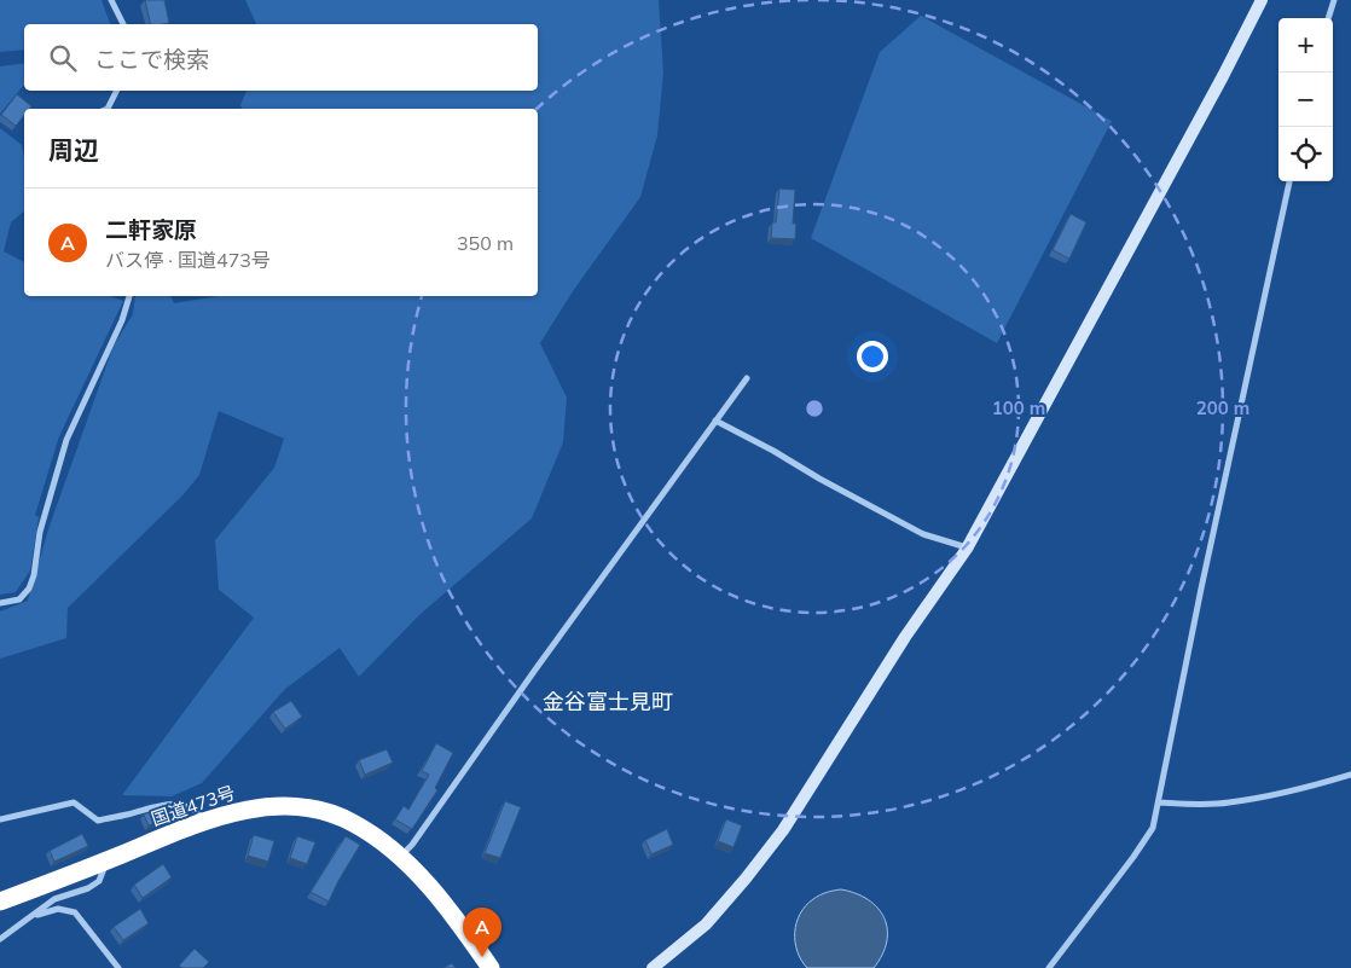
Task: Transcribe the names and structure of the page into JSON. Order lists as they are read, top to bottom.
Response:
{
  "streets": {
    "highway": ["国道473号"]
  },
  "districts": ["金谷富士見町"],
  "page": {
    "map_buttons": ["+", "−"],
    "search": "ここで検索",
    "heading": "周辺",
    "list": [
      {
        "mark": "A",
        "name": "二軒家原",
        "note": "バス停 · 国道473号",
        "value": "350 m"
      }
    ],
    "pins": "A"
  },
  "rings": ["100 m", "200 m"]
}
